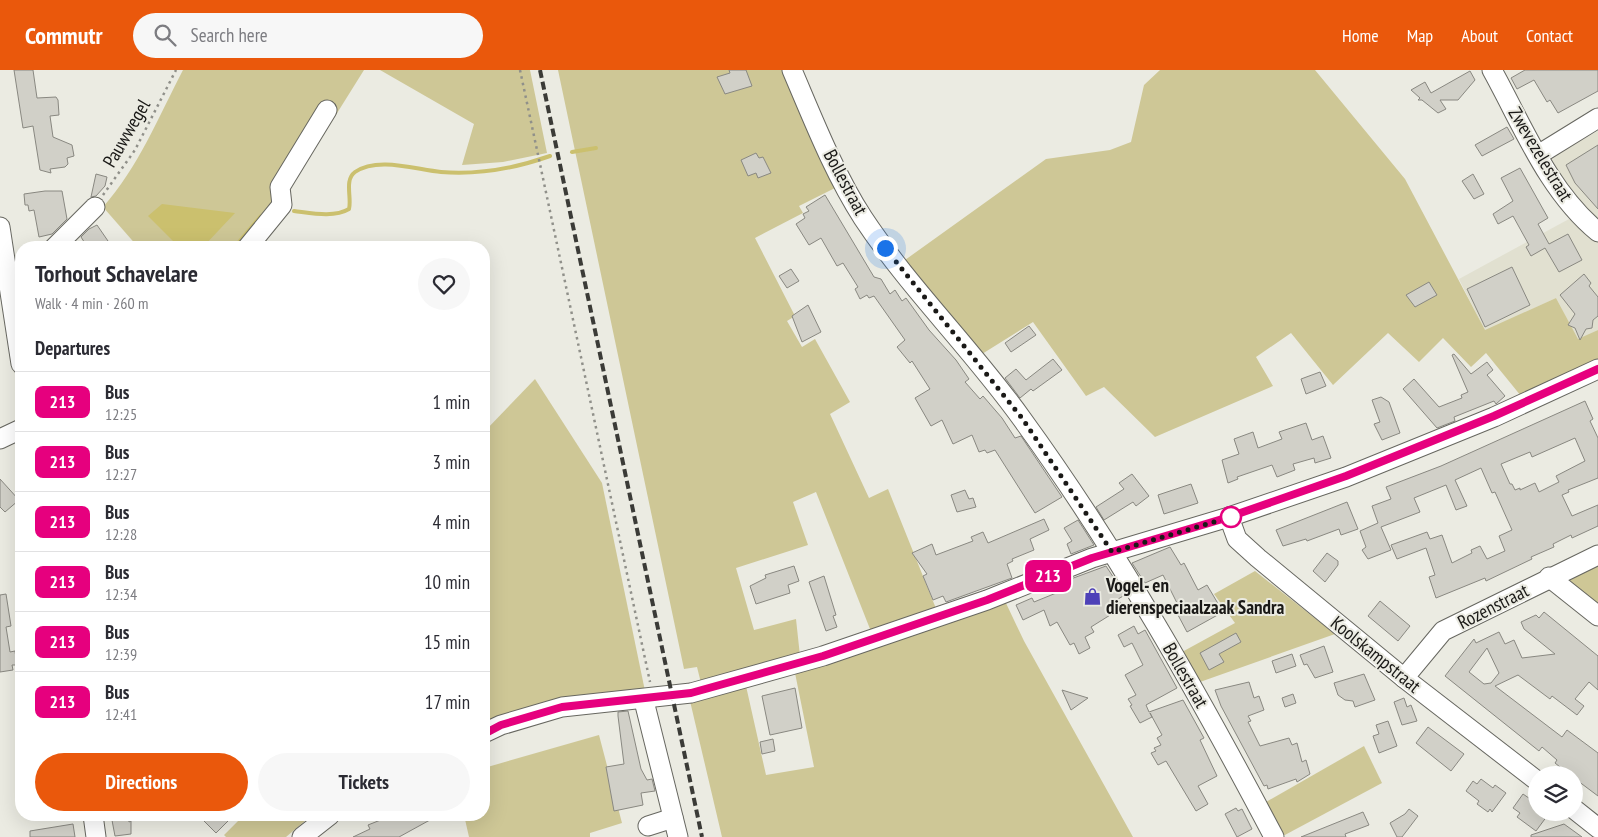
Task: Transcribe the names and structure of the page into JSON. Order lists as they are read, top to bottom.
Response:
{
  "streets": {
    "street": [
      "Zwevezelestraat",
      "Bollestraat",
      "Rozenstraat",
      "Koolskampstraat"
    ],
    "path": ["Pauwwegel"]
  },
  "crossings": [
    ["Rozenstraat", "Koolskampstraat"]
  ],
  "places": {
    "shop": ["Vogel- en dierenspeciaalzaak Sandra"]
  },
  "lines": ["bus line 213"],
  "page": {
    "header": "Commutr",
    "search": "Search here",
    "nav": [
      "Home",
      "Map",
      "About",
      "Contact"
    ],
    "on_map": "213",
    "heading": [
      ["Torhout Schavelare", "Walk · 4 min · 260 m"],
      "Departures"
    ],
    "list": [
      {
        "mark": "213",
        "name": "Bus",
        "note": "12:25",
        "value": "1 min"
      },
      {
        "mark": "213",
        "name": "Bus",
        "note": "12:27",
        "value": "3 min"
      },
      {
        "mark": "213",
        "name": "Bus",
        "note": "12:28",
        "value": "4 min"
      },
      {
        "mark": "213",
        "name": "Bus",
        "note": "12:34",
        "value": "10 min"
      },
      {
        "mark": "213",
        "name": "Bus",
        "note": "12:39",
        "value": "15 min"
      },
      {
        "mark": "213",
        "name": "Bus",
        "note": "12:41",
        "value": "17 min"
      }
    ],
    "buttons": ["Directions", "Tickets"]
  }
}
